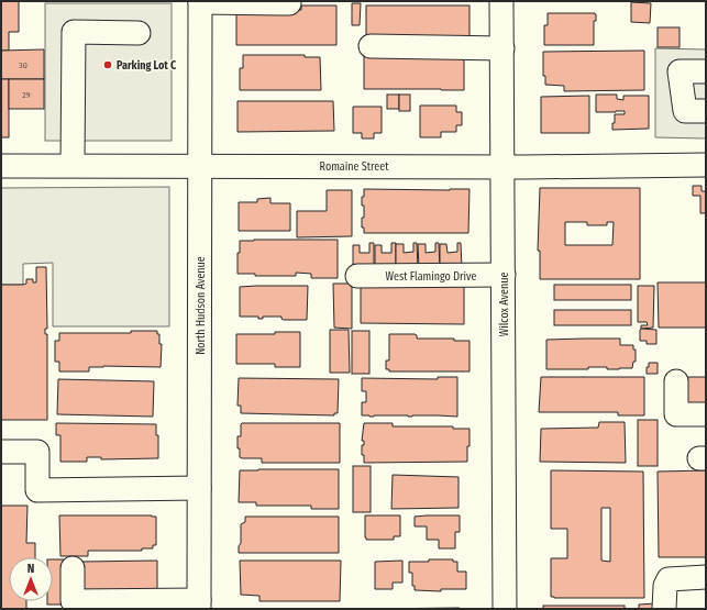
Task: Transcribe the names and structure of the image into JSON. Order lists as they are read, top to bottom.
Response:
{
  "streets": {
    "street": [
      "Romaine Street",
      "West Flamingo Drive",
      "Wilcox Avenue",
      "North Hudson Avenue"
    ]
  },
  "crossings": [
    ["Romaine Street", "Wilcox Avenue"],
    ["Romaine Street", "North Hudson Avenue"],
    ["West Flamingo Drive", "Wilcox Avenue"]
  ],
  "places": ["Parking Lot C"],
  "house_numbers": ["30", "29"],
  "north": "top"
}
